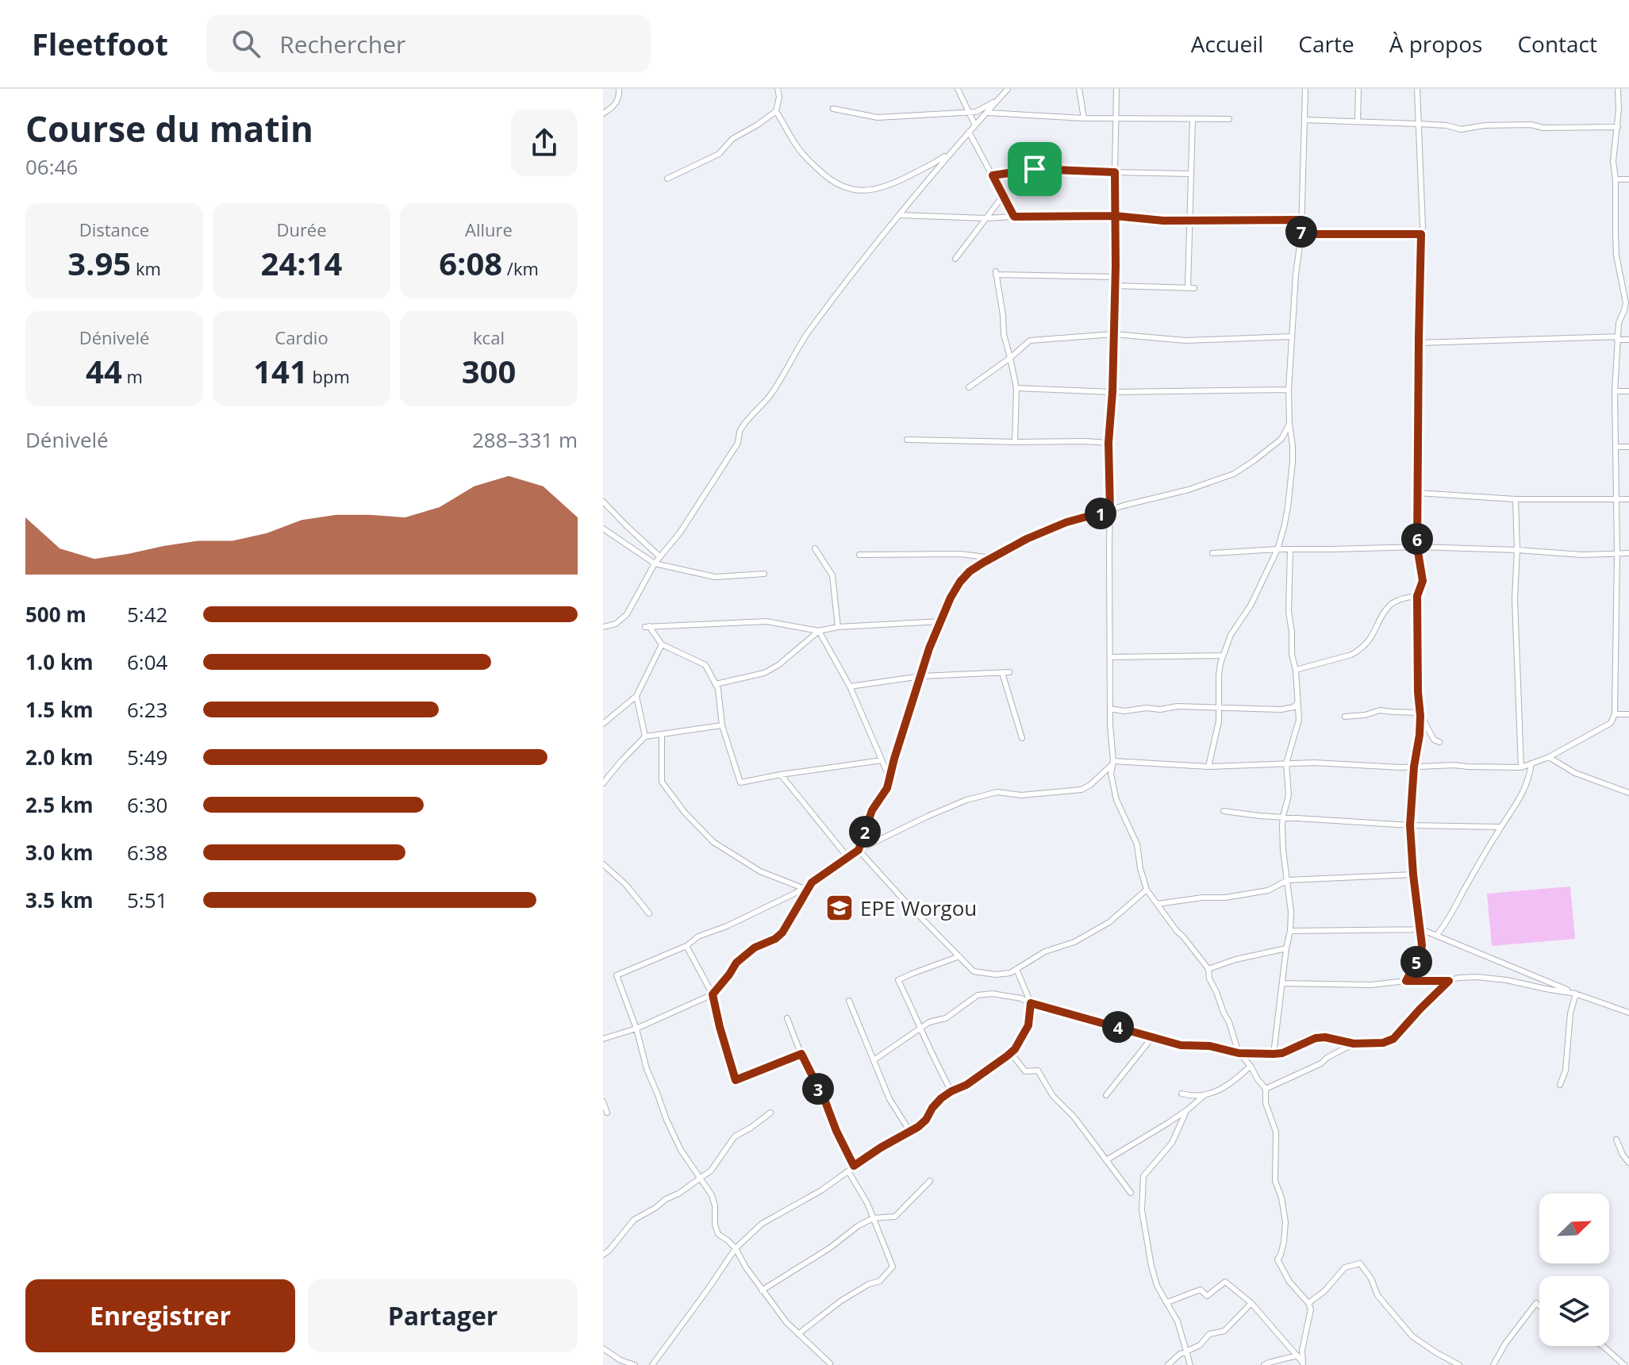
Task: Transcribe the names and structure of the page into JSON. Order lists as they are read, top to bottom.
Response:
{
  "places": {
    "school or university": ["EPE Worgou"]
  },
  "north": "top right",
  "page": {
    "header": "Fleetfoot",
    "search": "Rechercher",
    "nav": [
      "Accueil",
      "Carte",
      "À propos",
      "Contact"
    ],
    "heading": ["Course du matin", "06:46"],
    "stats": [
      ["Distance", "3.95 km"],
      ["Durée", "24:14"],
      ["Allure", "6:08 /km"],
      ["Dénivelé", "44 m"],
      ["Cardio", "141 bpm"],
      ["kcal", "300"]
    ],
    "pins": [
      "7",
      "1",
      "6",
      "2",
      "5",
      "4",
      "3"
    ],
    "chart": ["Dénivelé", "288–331 m"],
    "list": [
      {
        "name": "500 m",
        "note": "5:42"
      },
      {
        "name": "1.0 km",
        "note": "6:04"
      },
      {
        "name": "1.5 km",
        "note": "6:23"
      },
      {
        "name": "2.0 km",
        "note": "5:49"
      },
      {
        "name": "2.5 km",
        "note": "6:30"
      },
      {
        "name": "3.0 km",
        "note": "6:38"
      },
      {
        "name": "3.5 km",
        "note": "5:51"
      }
    ],
    "buttons": ["Enregistrer", "Partager"]
  }
}
